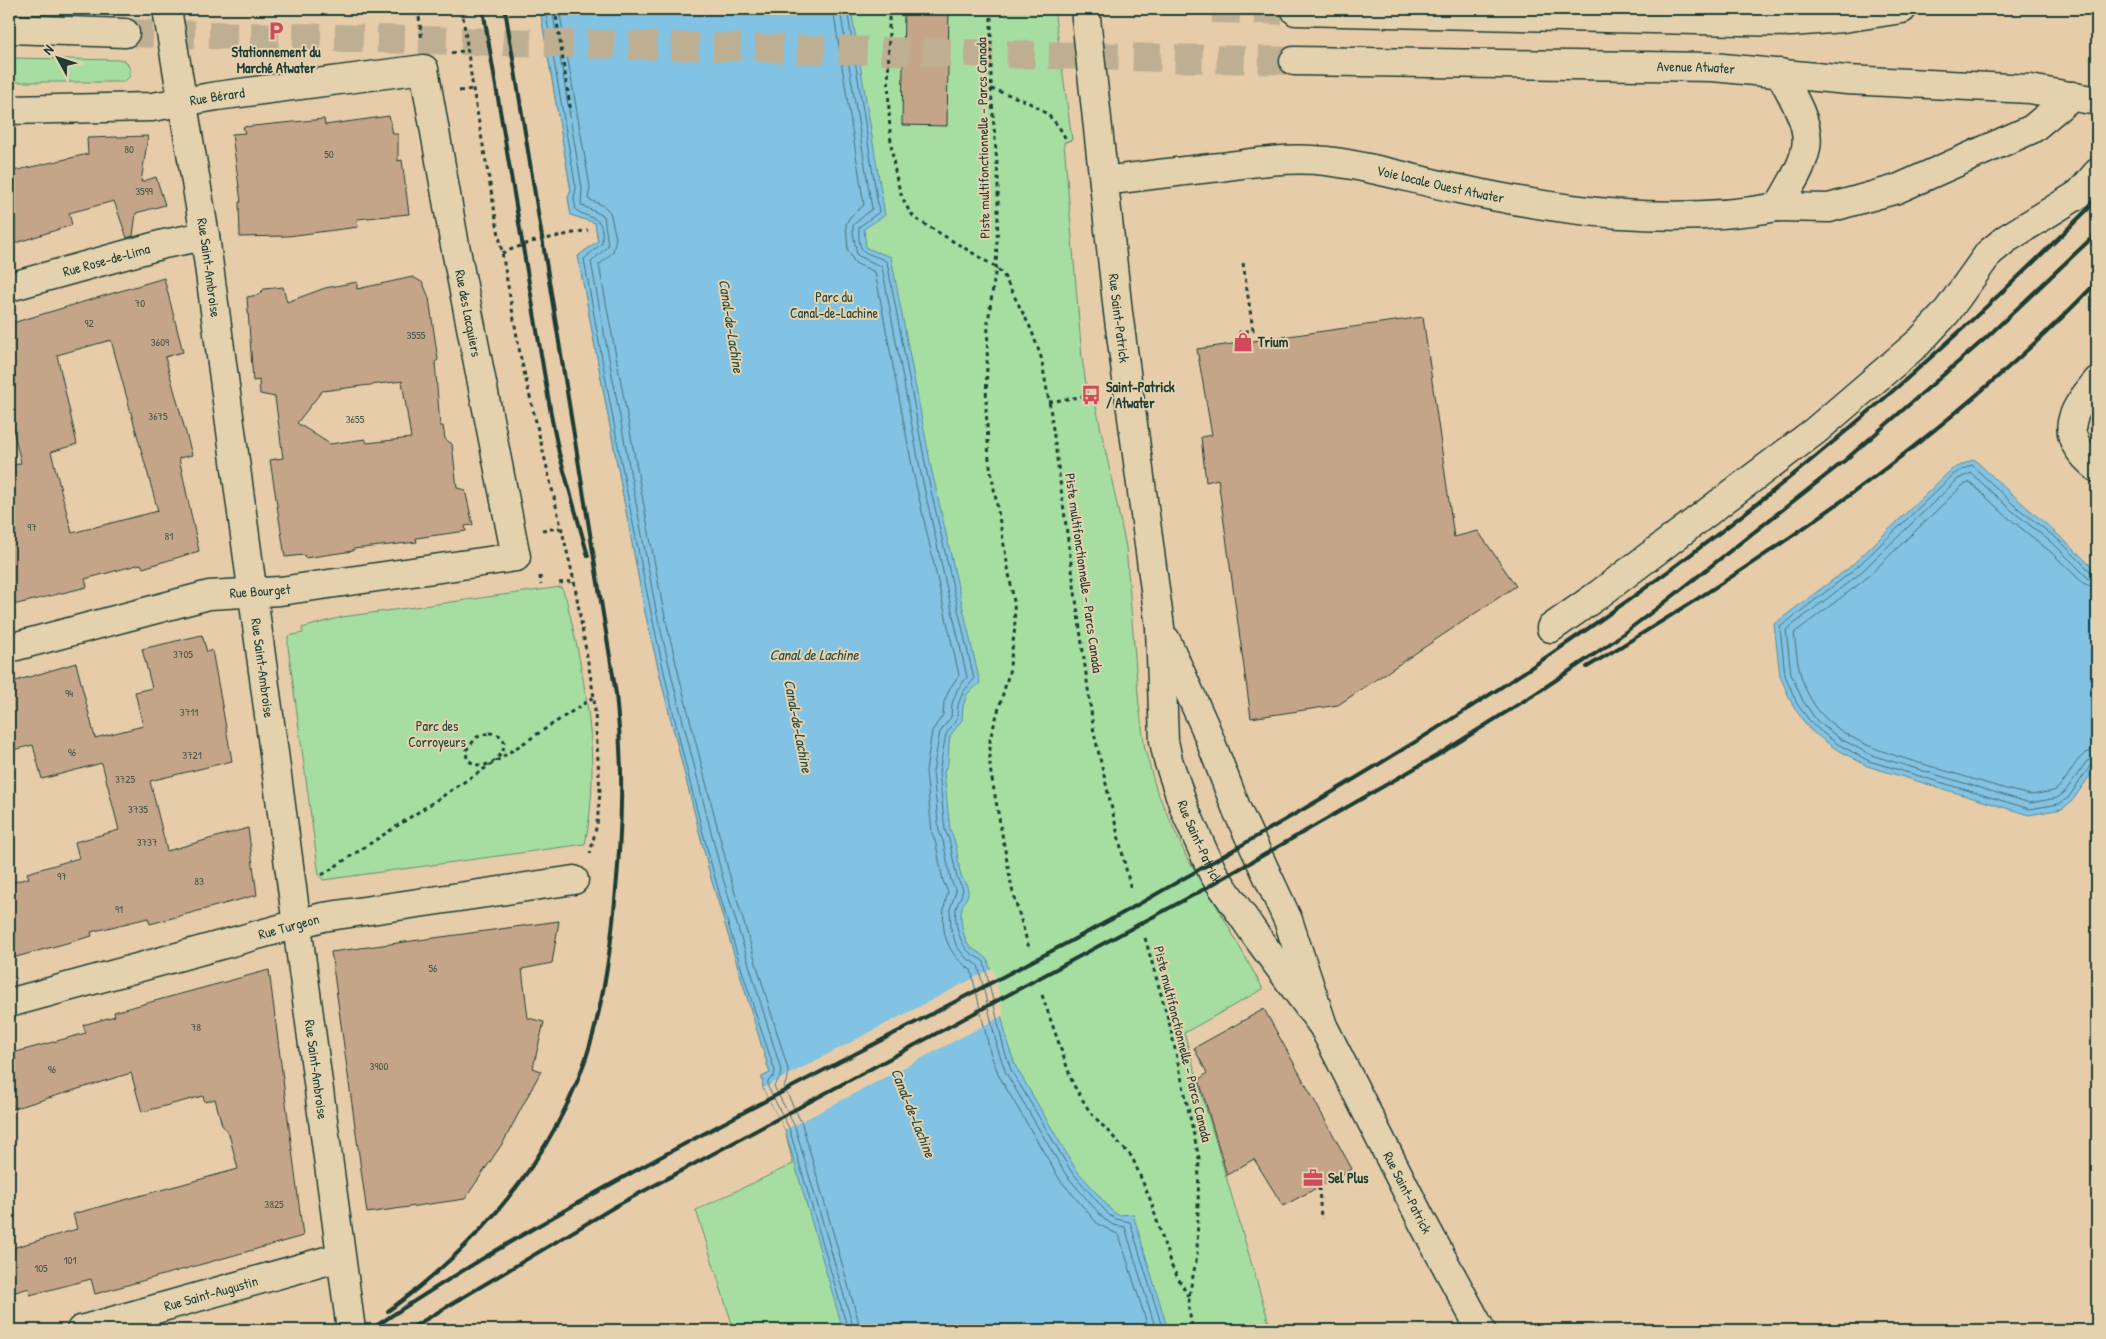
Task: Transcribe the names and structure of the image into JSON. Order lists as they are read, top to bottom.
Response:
{
  "streets": {
    "street": [
      "Avenue Atwater",
      "Rue Bérard",
      "Voie locale Ouest Atwater",
      "Rue Rose-de-Lima",
      "Rue Saint-Ambroise",
      "Rue des Lacquiers",
      "Rue Saint-Patrick",
      "Rue Bourget",
      "Rue Turgeon",
      "Rue Saint-Augustin"
    ],
    "path": ["Piste multifonctionnelle - Parcs Canada"]
  },
  "crossings": [
    ["Avenue Atwater", "Voie locale Ouest Atwater"],
    ["Rue Bérard", "Rue Saint-Ambroise"],
    ["Rue Bérard", "Rue des Lacquiers"],
    ["Voie locale Ouest Atwater", "Rue Saint-Patrick"],
    ["Rue Rose-de-Lima", "Rue Saint-Ambroise"],
    ["Rue Saint-Ambroise", "Rue Bourget"],
    ["Rue Saint-Ambroise", "Rue Turgeon"],
    ["Rue Saint-Ambroise", "Rue Saint-Augustin"],
    ["Rue des Lacquiers", "Rue Bourget"]
  ],
  "water": ["Canal-de-Lachine", "Canal de Lachine"],
  "parks": ["Parc du Canal-de-Lachine", "Parc des Corroyeurs"],
  "places": {
    "parking": ["Stationnement du Marché Atwater"],
    "shop": ["Trium"],
    "bus stop": ["Saint-Patrick / Atwater"],
    "office": ["Sel Plus"]
  },
  "house_numbers": [
    "80",
    "50",
    "3599",
    "70",
    "92",
    "3555",
    "3609",
    "3675",
    "3655",
    "97",
    "81",
    "3705",
    "94",
    "3711",
    "96",
    "3721",
    "3725",
    "3735",
    "3737",
    "97",
    "83",
    "91",
    "56",
    "78",
    "3900",
    "96",
    "3825",
    "101",
    "105"
  ],
  "north": "top left"
}
